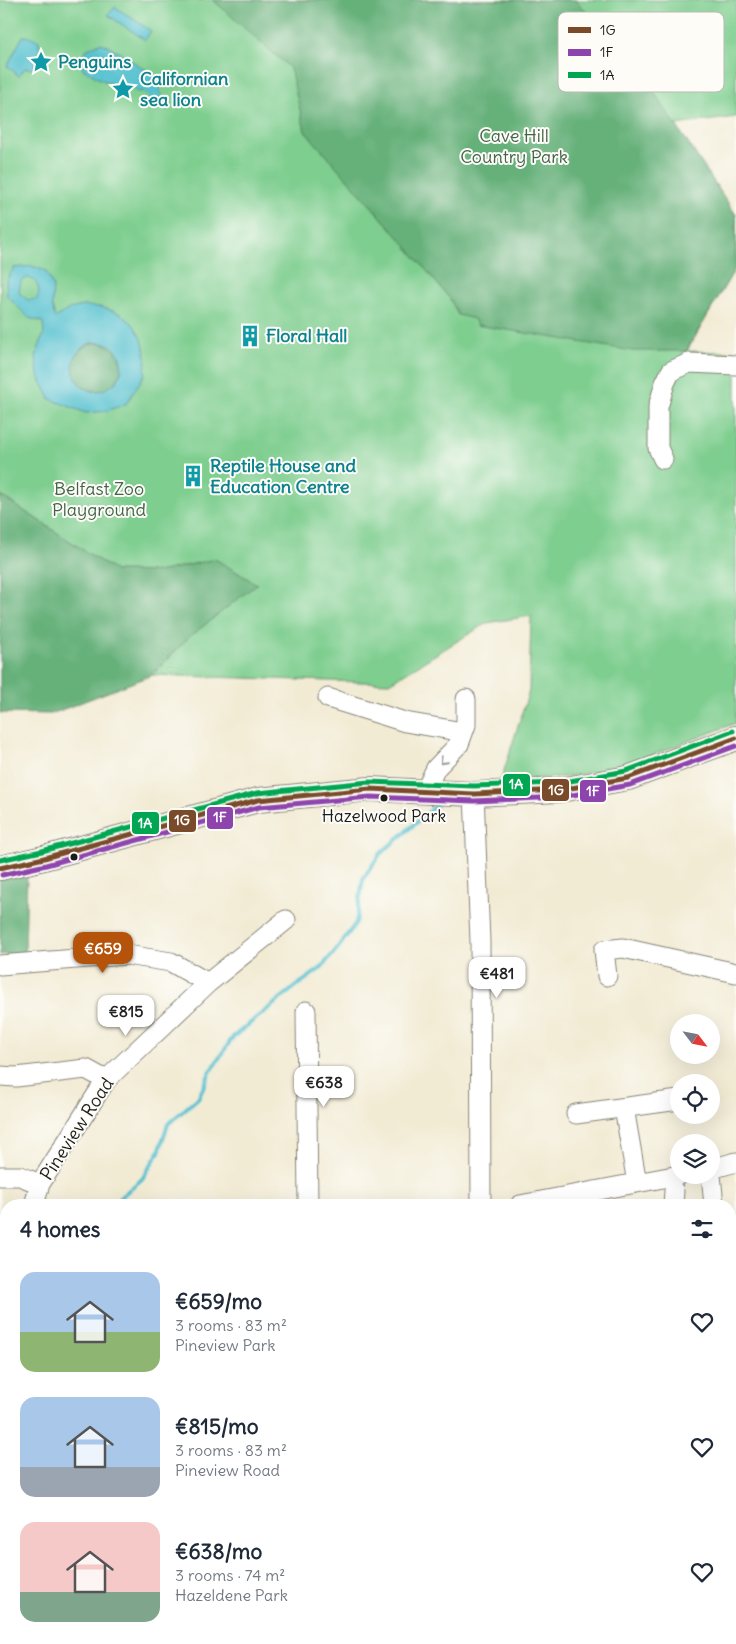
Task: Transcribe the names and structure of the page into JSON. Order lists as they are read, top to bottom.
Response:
{
  "streets": {
    "street": ["Pineview Road"]
  },
  "parks": ["Cave Hill Country Park", "Belfast Zoo Playground"],
  "places": {
    "place": ["Penguins", "Californian sea lion"],
    "building": ["Floral Hall", "Reptile House and Education Centre"],
    "other": ["Hazelwood Park"]
  },
  "lines": ["transit line 1A", "transit line 1G", "transit line 1F"],
  "legend": ["1G", "1F", "1A"],
  "north": "bottom right",
  "page": {
    "price": [
      "€659",
      "€481",
      "€815",
      "€638"
    ],
    "heading": "4 homes",
    "list": [
      {
        "name": "€659/mo",
        "note": "3 rooms · 83 m² · Pineview Park"
      },
      {
        "name": "€815/mo",
        "note": "3 rooms · 83 m² · Pineview Road"
      },
      {
        "name": "€638/mo",
        "note": "3 rooms · 74 m² · Hazeldene Park"
      }
    ]
  }
}
